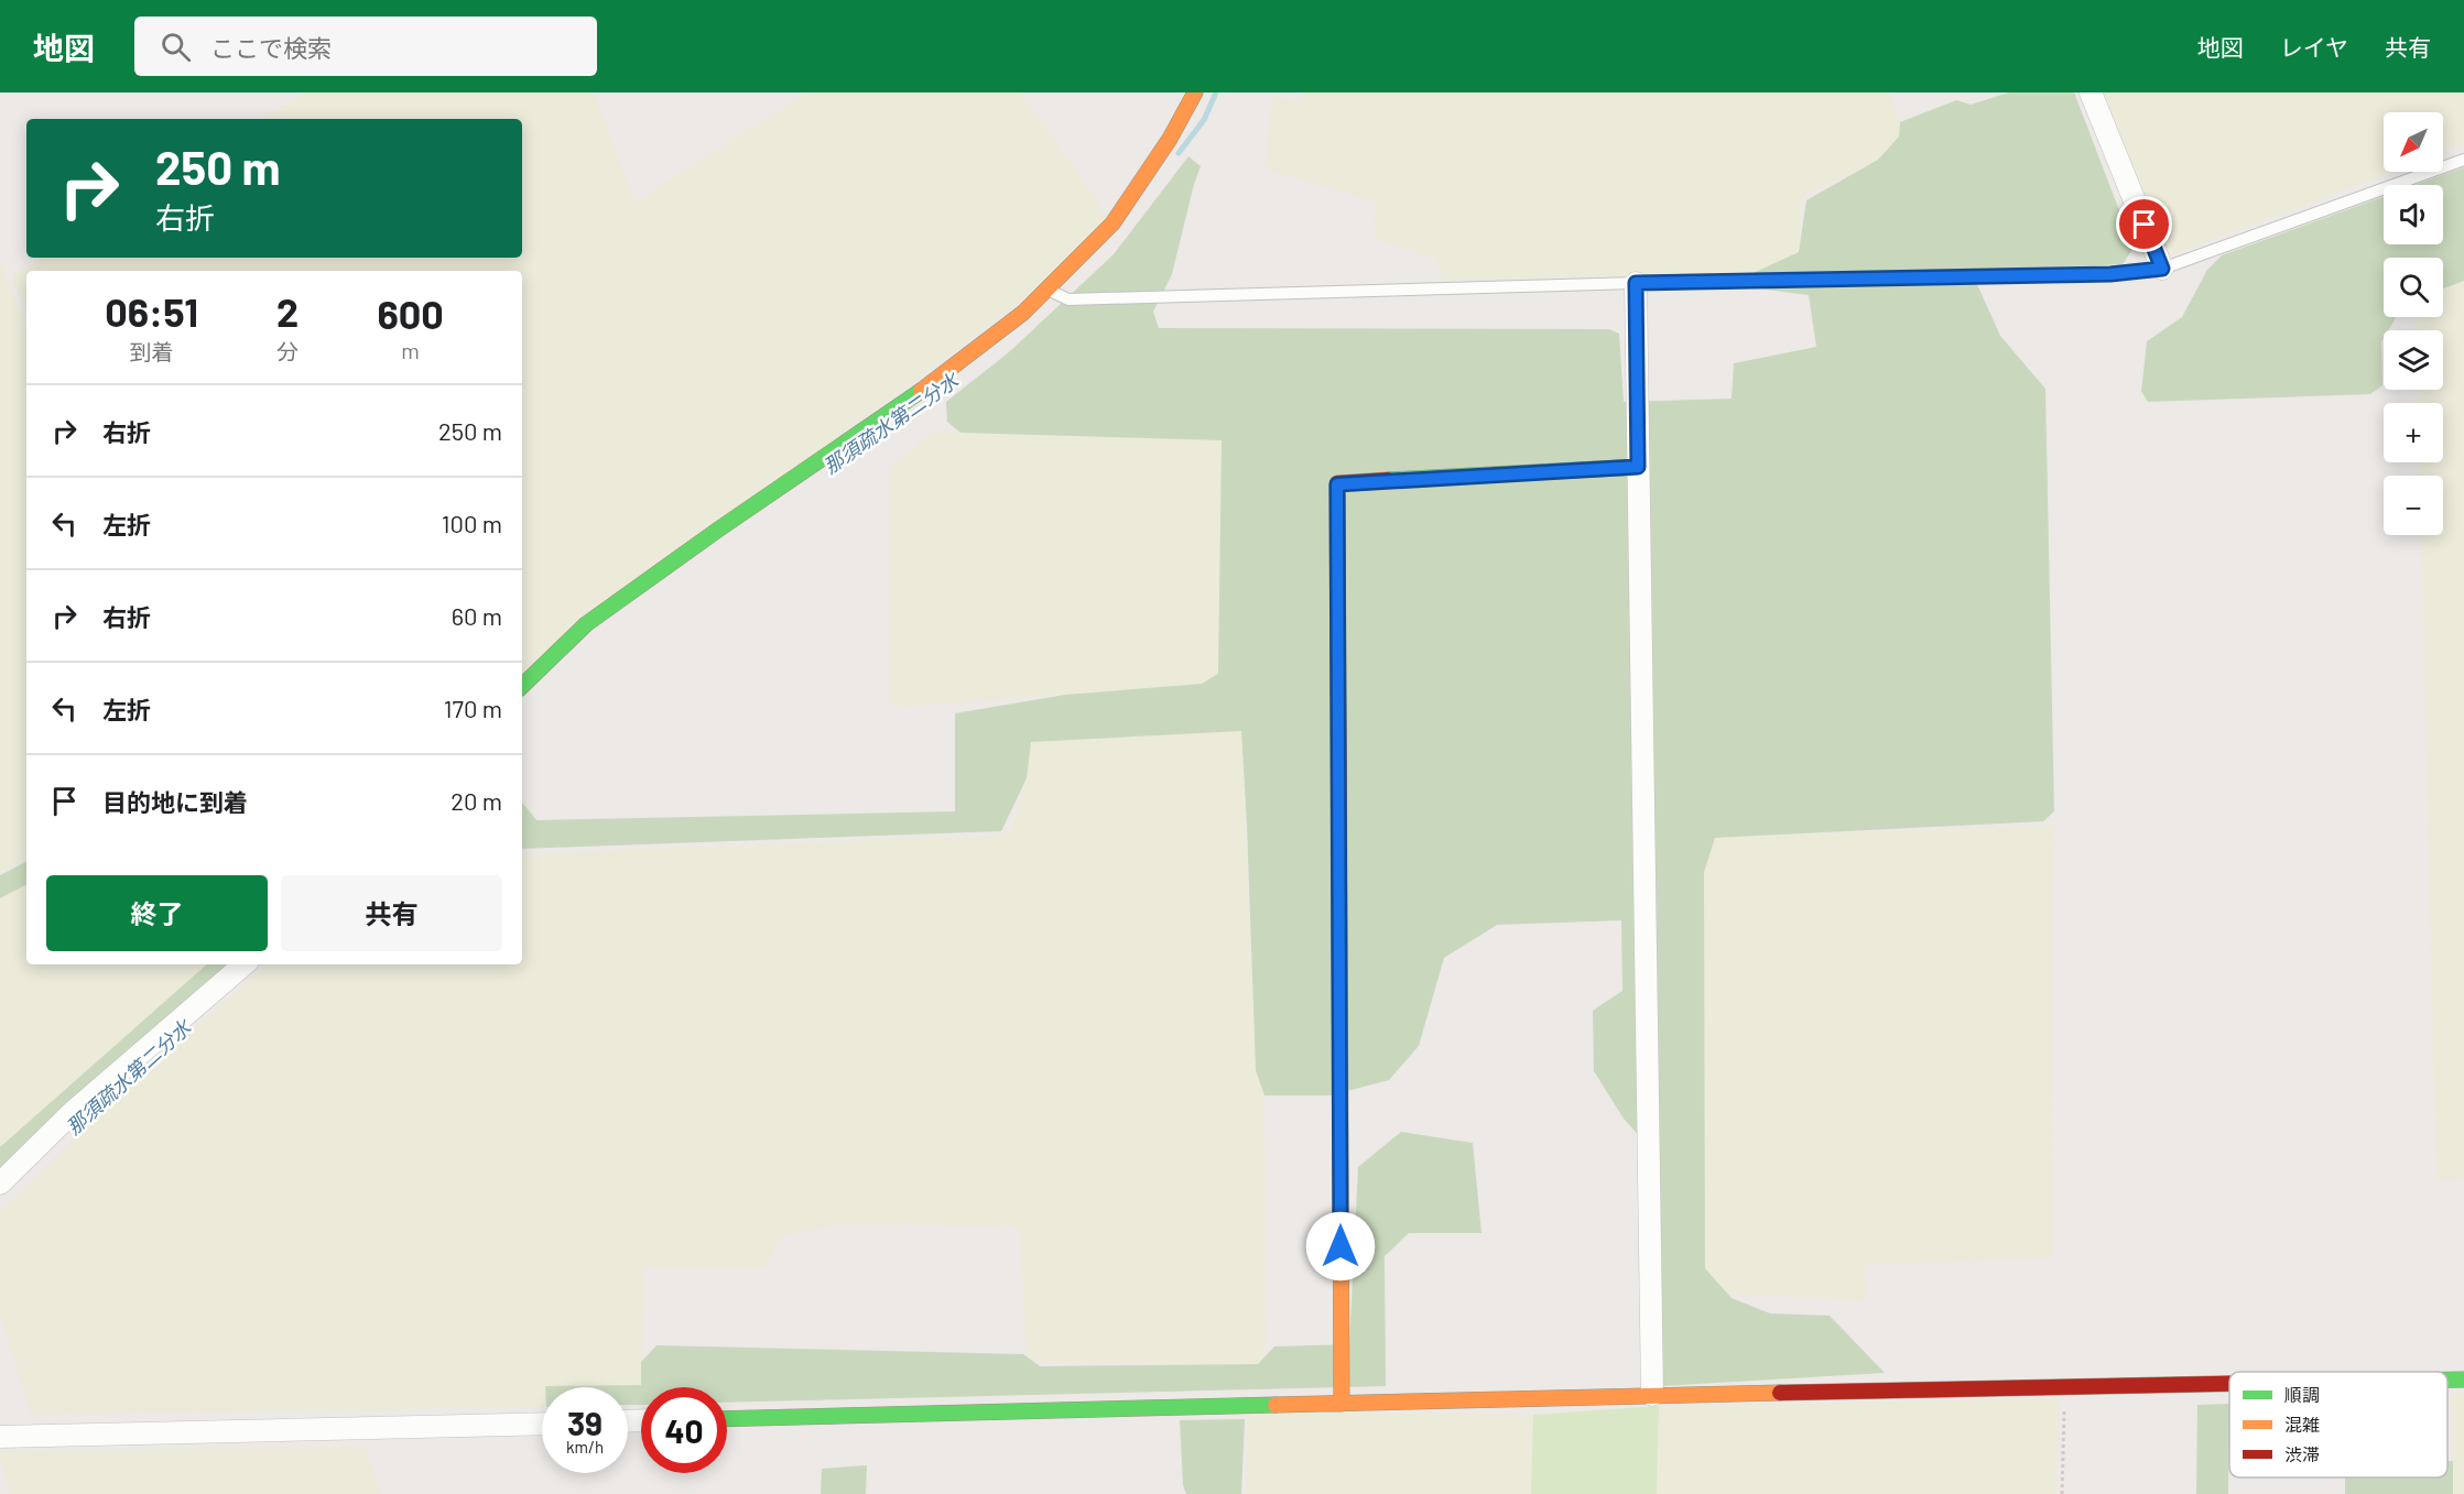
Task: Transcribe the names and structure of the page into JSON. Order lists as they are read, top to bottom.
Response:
{
  "water": ["那須疏水第二分水"],
  "legend": ["順調", "混雑", "渋滞"],
  "north": "bottom left",
  "page": {
    "header": "地図",
    "search": "ここで検索",
    "nav": ["地図", "レイヤ", "共有"],
    "map_buttons": ["+", "−"],
    "turn": ["250 m", "右折"],
    "eta": [
      "06:51",
      "到着",
      "2",
      "分",
      "600",
      "m"
    ],
    "list": [
      {
        "name": "右折",
        "value": "250 m"
      },
      {
        "name": "左折",
        "value": "100 m"
      },
      {
        "name": "右折",
        "value": "60 m"
      },
      {
        "name": "左折",
        "value": "170 m"
      },
      {
        "name": "目的地に到着",
        "value": "20 m"
      }
    ],
    "buttons": ["終了", "共有"],
    "speed": "39 km/h",
    "limit": "40"
  }
}
